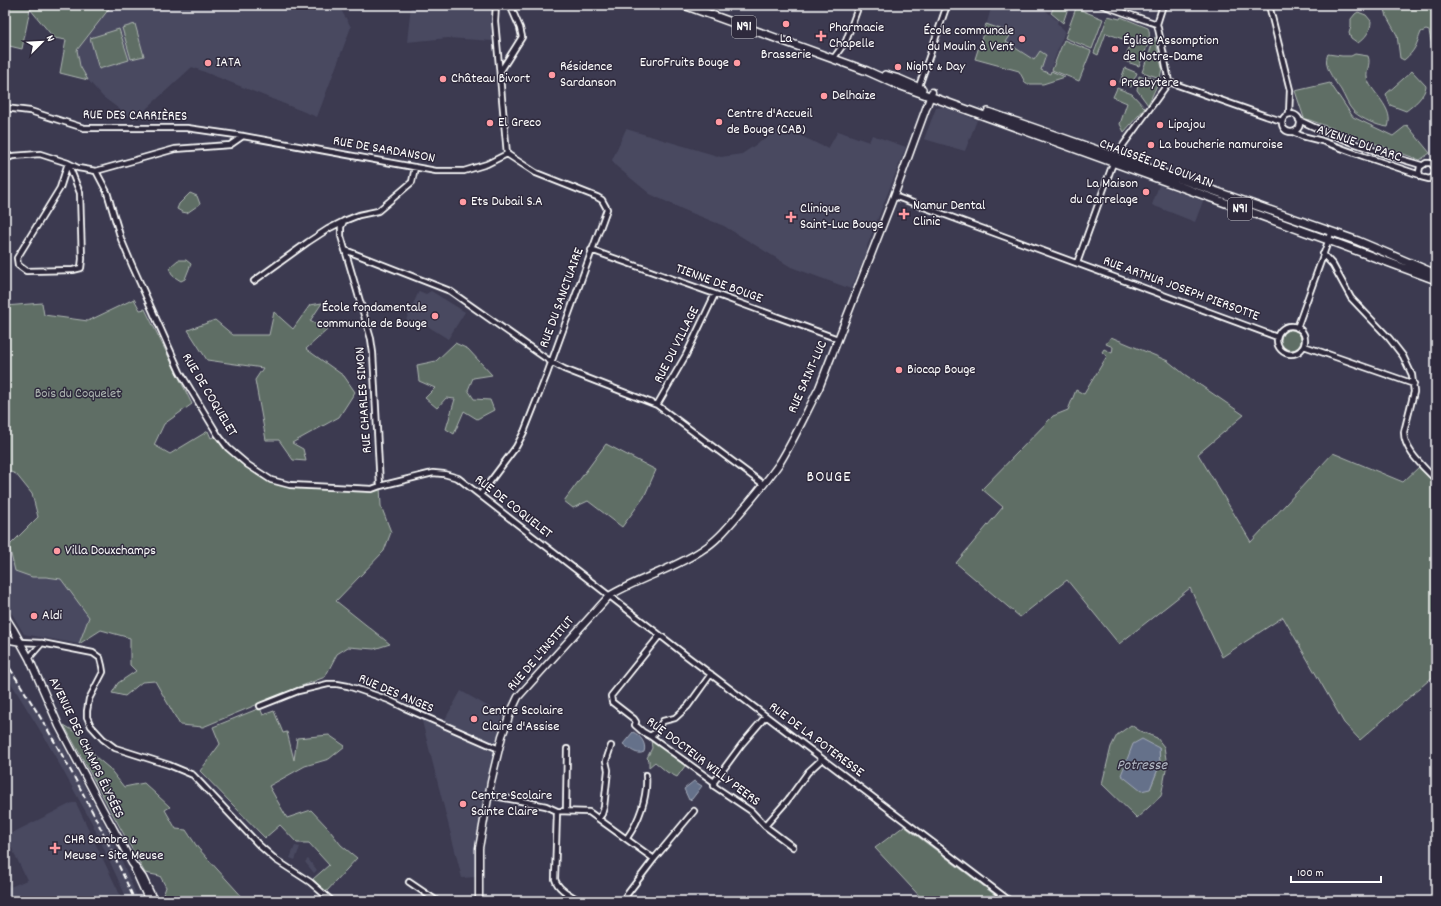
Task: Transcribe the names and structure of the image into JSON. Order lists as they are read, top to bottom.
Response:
{
  "streets": {
    "main road": ["N91", "CHAUSSÉE DE LOUVAIN"],
    "street": [
      "RUE DES CARRIÈRES",
      "AVENUE DU PARC",
      "RUE DE SARDANSON",
      "TIENNE DE BOUGE",
      "RUE ARTHUR JOSEPH PIERSOTTE",
      "RUE DU SANCTUAIRE",
      "RUE DU VILLAGE",
      "RUE SAINT-LUC",
      "RUE DE COQUELET",
      "RUE CHARLES SIMON",
      "RUE DE L'INSTITUT",
      "RUE DES ANGES",
      "RUE DE LA POTERESSE",
      "AVENUE DES CHAMPS ÉLYSÉES",
      "RUE DOCTEUR WILLY PEERS"
    ]
  },
  "crossings": [
    ["RUE DES CARRIÈRES", "RUE DE SARDANSON"],
    ["RUE DE SARDANSON", "RUE DU SANCTUAIRE"],
    ["CHAUSSÉE DE LOUVAIN", "RUE SAINT-LUC"],
    ["TIENNE DE BOUGE", "RUE DU SANCTUAIRE"],
    ["TIENNE DE BOUGE", "RUE DU VILLAGE"],
    ["TIENNE DE BOUGE", "RUE SAINT-LUC"],
    ["RUE ARTHUR JOSEPH PIERSOTTE", "RUE SAINT-LUC"],
    ["RUE DU SANCTUAIRE", "RUE DE COQUELET"],
    ["RUE SAINT-LUC", "RUE DE COQUELET"],
    ["RUE SAINT-LUC", "RUE DE L'INSTITUT"],
    ["RUE SAINT-LUC", "RUE DE LA POTERESSE"],
    ["RUE DE COQUELET", "RUE CHARLES SIMON"],
    ["RUE DE COQUELET", "RUE DE L'INSTITUT"],
    ["RUE DE COQUELET", "RUE DE LA POTERESSE"],
    ["RUE DE L'INSTITUT", "RUE DES ANGES"],
    ["RUE DE L'INSTITUT", "RUE DE LA POTERESSE"],
    ["RUE DE LA POTERESSE", "RUE DOCTEUR WILLY PEERS"]
  ],
  "districts": ["BOUGE"],
  "water": ["Potresse"],
  "parks": ["Bois du Coquelet"],
  "places": {
    "other": [
      "La Brasserie",
      "École communale du Moulin à Vent",
      "Église Assomption de Notre-Dame",
      "IATA",
      "EuroFruits Bouge",
      "Night & Day",
      "Résidence Sardanson",
      "Château Bivort",
      "Presbytère",
      "Delhaize",
      "Centre d'Accueil de Bouge (CAB)",
      "El Greco",
      "Lipajou",
      "La boucherie namuroise",
      "La Maison du Carrelage",
      "Ets Dubail S.A",
      "École fondamentale communale de Bouge",
      "Biocap Bouge",
      "Villa Douxchamps",
      "Aldi",
      "Centre Scolaire Claire d'Assise",
      "Centre Scolaire Sainte Claire"
    ],
    "health": [
      "Pharmacie Chapelle",
      "Namur Dental Clinic",
      "Clinique Saint-Luc Bouge",
      "CHR Sambre & Meuse - Site Meuse"
    ]
  },
  "scale_bar": "100 m",
  "north": "top right"
}
